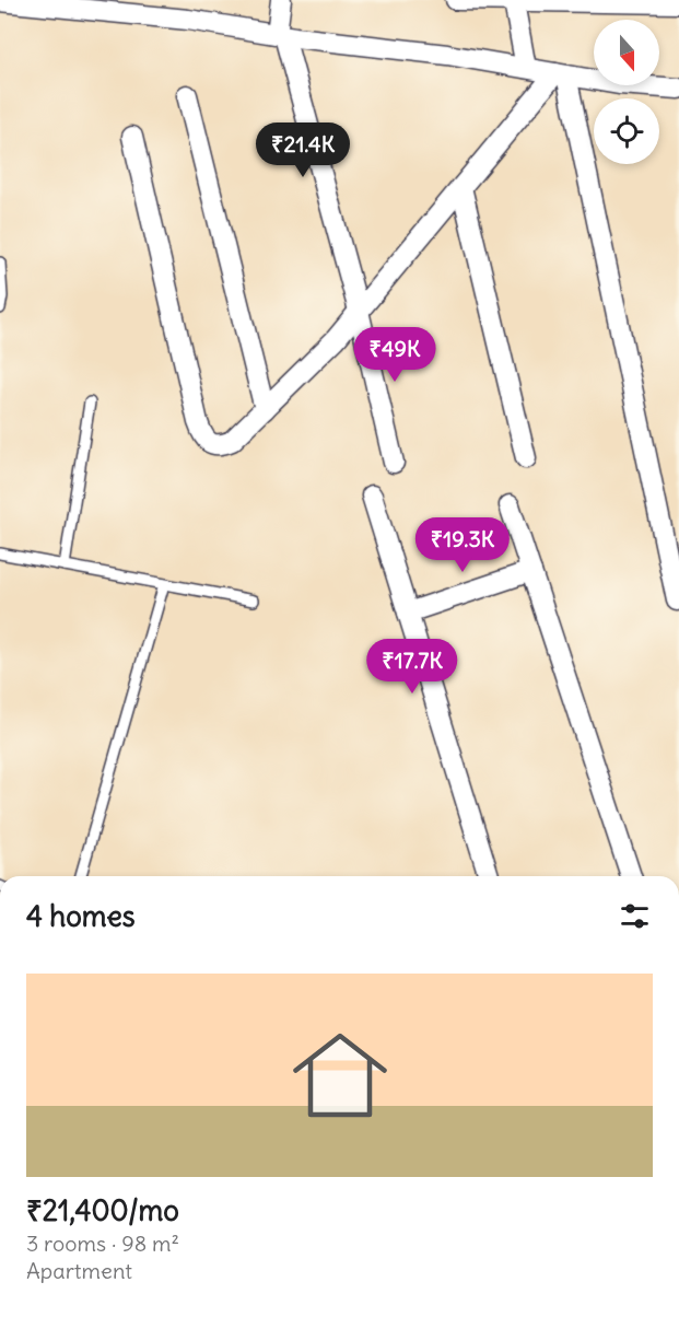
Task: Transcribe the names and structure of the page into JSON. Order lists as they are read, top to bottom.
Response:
{
  "north": "bottom",
  "page": {
    "price": [
      "₹21.4K",
      "₹49K",
      "₹19.3K",
      "₹17.7K"
    ],
    "heading": "4 homes",
    "list": [
      {
        "name": "₹21,400/mo",
        "note": "3 rooms · 98 m² · Apartment"
      }
    ]
  }
}
